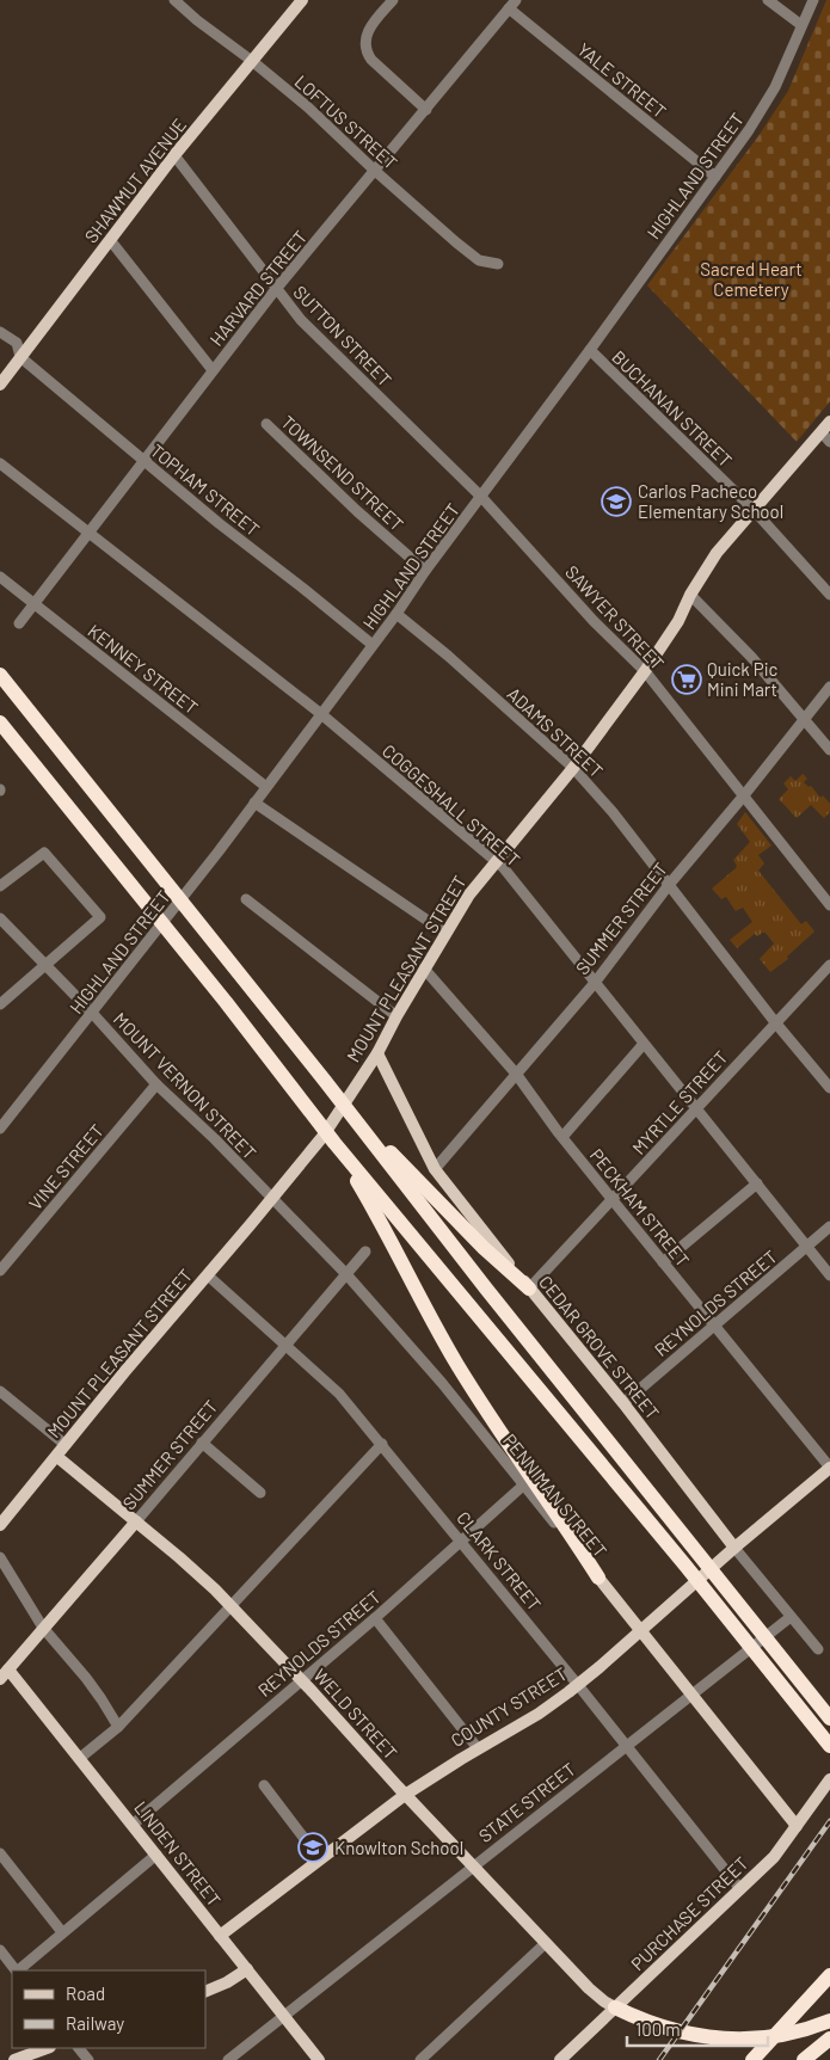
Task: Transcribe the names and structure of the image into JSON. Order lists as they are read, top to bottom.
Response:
{
  "streets": {
    "main road": [
      "SHAWMUT AVENUE",
      "SUMMER STREET",
      "MOUNT PLEASANT STREET",
      "CEDAR GROVE STREET",
      "PENNIMAN STREET",
      "COUNTY STREET",
      "WELD STREET",
      "LINDEN STREET",
      "PURCHASE STREET"
    ],
    "street": [
      "YALE STREET",
      "LOFTUS STREET",
      "HIGHLAND STREET",
      "HARVARD STREET",
      "SUTTON STREET",
      "BUCHANAN STREET",
      "TOWNSEND STREET",
      "TOPHAM STREET",
      "SAWYER STREET",
      "KENNEY STREET",
      "ADAMS STREET",
      "COGGESHALL STREET",
      "MOUNT VERNON STREET",
      "MYRTLE STREET",
      "VINE STREET",
      "PECKHAM STREET",
      "REYNOLDS STREET",
      "CLARK STREET",
      "STATE STREET"
    ]
  },
  "crossings": [
    ["YALE STREET", "HIGHLAND STREET"],
    ["YALE STREET", "HARVARD STREET"],
    ["LOFTUS STREET", "SHAWMUT AVENUE"],
    ["LOFTUS STREET", "HARVARD STREET"],
    ["HIGHLAND STREET", "SUTTON STREET"],
    ["HIGHLAND STREET", "BUCHANAN STREET"],
    ["HIGHLAND STREET", "TOWNSEND STREET"],
    ["HIGHLAND STREET", "TOPHAM STREET"],
    ["HIGHLAND STREET", "SAWYER STREET"],
    ["HIGHLAND STREET", "KENNEY STREET"],
    ["HIGHLAND STREET", "ADAMS STREET"],
    ["HIGHLAND STREET", "COGGESHALL STREET"],
    ["HIGHLAND STREET", "MOUNT VERNON STREET"],
    ["SHAWMUT AVENUE", "SUTTON STREET"],
    ["SHAWMUT AVENUE", "TOPHAM STREET"],
    ["HARVARD STREET", "SUTTON STREET"],
    ["HARVARD STREET", "TOPHAM STREET"],
    ["HARVARD STREET", "KENNEY STREET"],
    ["HARVARD STREET", "COGGESHALL STREET"],
    ["SUTTON STREET", "SAWYER STREET"],
    ["BUCHANAN STREET", "MOUNT PLEASANT STREET"],
    ["SAWYER STREET", "SUMMER STREET"],
    ["SAWYER STREET", "MOUNT PLEASANT STREET"],
    ["ADAMS STREET", "SUMMER STREET"],
    ["ADAMS STREET", "MOUNT PLEASANT STREET"],
    ["ADAMS STREET", "MYRTLE STREET"],
    ["COGGESHALL STREET", "SUMMER STREET"],
    ["COGGESHALL STREET", "MOUNT PLEASANT STREET"],
    ["COGGESHALL STREET", "MYRTLE STREET"],
    ["COGGESHALL STREET", "REYNOLDS STREET"],
    ["SUMMER STREET", "PECKHAM STREET"],
    ["SUMMER STREET", "CEDAR GROVE STREET"],
    ["SUMMER STREET", "PENNIMAN STREET"],
    ["SUMMER STREET", "CLARK STREET"],
    ["SUMMER STREET", "WELD STREET"],
    ["SUMMER STREET", "LINDEN STREET"],
    ["MOUNT PLEASANT STREET", "MOUNT VERNON STREET"],
    ["MOUNT PLEASANT STREET", "PECKHAM STREET"],
    ["MOUNT PLEASANT STREET", "CEDAR GROVE STREET"],
    ["MOUNT PLEASANT STREET", "PENNIMAN STREET"],
    ["MOUNT PLEASANT STREET", "CLARK STREET"],
    ["MOUNT PLEASANT STREET", "WELD STREET"],
    ["MOUNT VERNON STREET", "VINE STREET"],
    ["MOUNT VERNON STREET", "PENNIMAN STREET"],
    ["MYRTLE STREET", "PECKHAM STREET"],
    ["MYRTLE STREET", "CEDAR GROVE STREET"],
    ["PECKHAM STREET", "REYNOLDS STREET"],
    ["PECKHAM STREET", "COUNTY STREET"],
    ["REYNOLDS STREET", "CEDAR GROVE STREET"],
    ["REYNOLDS STREET", "PENNIMAN STREET"],
    ["REYNOLDS STREET", "CLARK STREET"],
    ["REYNOLDS STREET", "WELD STREET"],
    ["REYNOLDS STREET", "LINDEN STREET"],
    ["CEDAR GROVE STREET", "COUNTY STREET"],
    ["CEDAR GROVE STREET", "STATE STREET"],
    ["PENNIMAN STREET", "COUNTY STREET"],
    ["PENNIMAN STREET", "STATE STREET"],
    ["PENNIMAN STREET", "PURCHASE STREET"],
    ["CLARK STREET", "COUNTY STREET"],
    ["CLARK STREET", "STATE STREET"],
    ["CLARK STREET", "PURCHASE STREET"],
    ["COUNTY STREET", "WELD STREET"],
    ["COUNTY STREET", "LINDEN STREET"],
    ["WELD STREET", "STATE STREET"],
    ["WELD STREET", "PURCHASE STREET"],
    ["STATE STREET", "LINDEN STREET"]
  ],
  "parks": ["Sacred Heart Cemetery"],
  "places": {
    "school or university": ["Carlos Pacheco Elementary School", "Knowlton School"],
    "supermarket": ["Quick Pic Mini Mart"]
  },
  "legend": ["Road", "Railway"],
  "scale_bar": "100 m"
}
